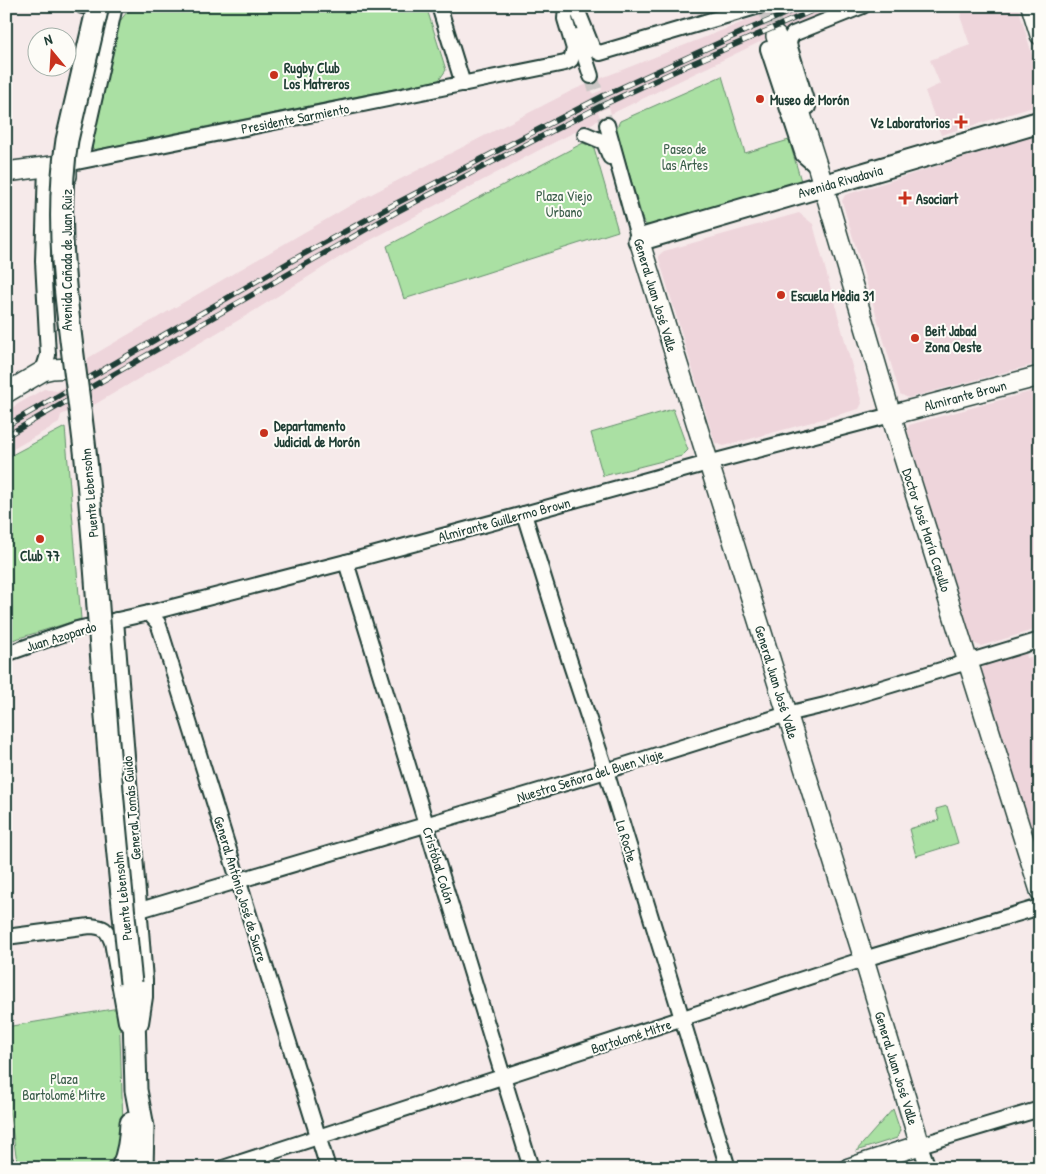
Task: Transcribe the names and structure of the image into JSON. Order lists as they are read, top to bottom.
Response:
{
  "streets": {
    "main road": ["Avenida Rivadavia", "Puente Lebensohn", "General Tomás Guido"],
    "street": [
      "Presidente Sarmiento",
      "Avenida Cañada de Juan Ruiz",
      "General Juan José Valle",
      "Almirante Brown",
      "Almirante Guillermo Brown",
      "Doctor José María Casullo",
      "Juan Azopardo",
      "Nuestra Señora del Buen Viaje",
      "La Roche",
      "Cristóbal Colón",
      "General António José de Sucre",
      "Bartolomé Mitre"
    ]
  },
  "crossings": [
    ["Presidente Sarmiento", "Avenida Cañada de Juan Ruiz"],
    ["Avenida Rivadavia", "General Juan José Valle"],
    ["Avenida Rivadavia", "Doctor José María Casullo"],
    ["Avenida Cañada de Juan Ruiz", "Puente Lebensohn"],
    ["Avenida Cañada de Juan Ruiz", "Almirante Guillermo Brown"],
    ["Avenida Cañada de Juan Ruiz", "Juan Azopardo"],
    ["Avenida Cañada de Juan Ruiz", "General Tomás Guido"],
    ["General Juan José Valle", "Almirante Guillermo Brown"],
    ["General Juan José Valle", "Nuestra Señora del Buen Viaje"],
    ["General Juan José Valle", "Bartolomé Mitre"],
    ["Almirante Brown", "Almirante Guillermo Brown"],
    ["Almirante Brown", "Doctor José María Casullo"],
    ["Puente Lebensohn", "General Tomás Guido"],
    ["Almirante Guillermo Brown", "Doctor José María Casullo"],
    ["Almirante Guillermo Brown", "Juan Azopardo"],
    ["Almirante Guillermo Brown", "General Tomás Guido"],
    ["Almirante Guillermo Brown", "La Roche"],
    ["Almirante Guillermo Brown", "Cristóbal Colón"],
    ["Almirante Guillermo Brown", "General António José de Sucre"],
    ["Doctor José María Casullo", "Nuestra Señora del Buen Viaje"],
    ["Juan Azopardo", "General Tomás Guido"],
    ["Nuestra Señora del Buen Viaje", "General Tomás Guido"],
    ["Nuestra Señora del Buen Viaje", "La Roche"],
    ["Nuestra Señora del Buen Viaje", "Cristóbal Colón"],
    ["Nuestra Señora del Buen Viaje", "General António José de Sucre"],
    ["La Roche", "Bartolomé Mitre"],
    ["Cristóbal Colón", "Bartolomé Mitre"],
    ["General António José de Sucre", "Bartolomé Mitre"]
  ],
  "parks": ["Paseo de las Artes", "Plaza Viejo Urbano", "Plaza Bartolomé Mitre"],
  "places": {
    "other": [
      "Rugby Club Los Matreros",
      "Museo de Morón",
      "Escuela Media 31",
      "Beit Jabad Zona Oeste",
      "Departamento Judicial de Morón",
      "Club 77"
    ],
    "health": ["Vz Laboratorios", "Asociart"]
  },
  "north": "top"
}
